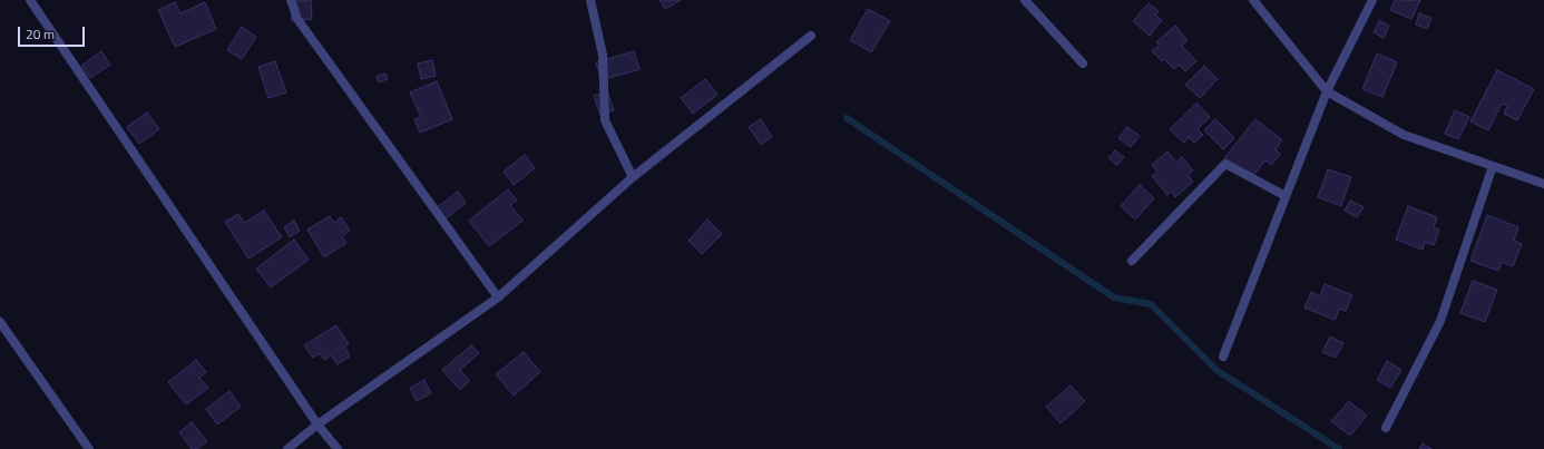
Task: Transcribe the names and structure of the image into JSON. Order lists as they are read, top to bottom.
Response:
{
  "scale_bar": "20 m"
}
